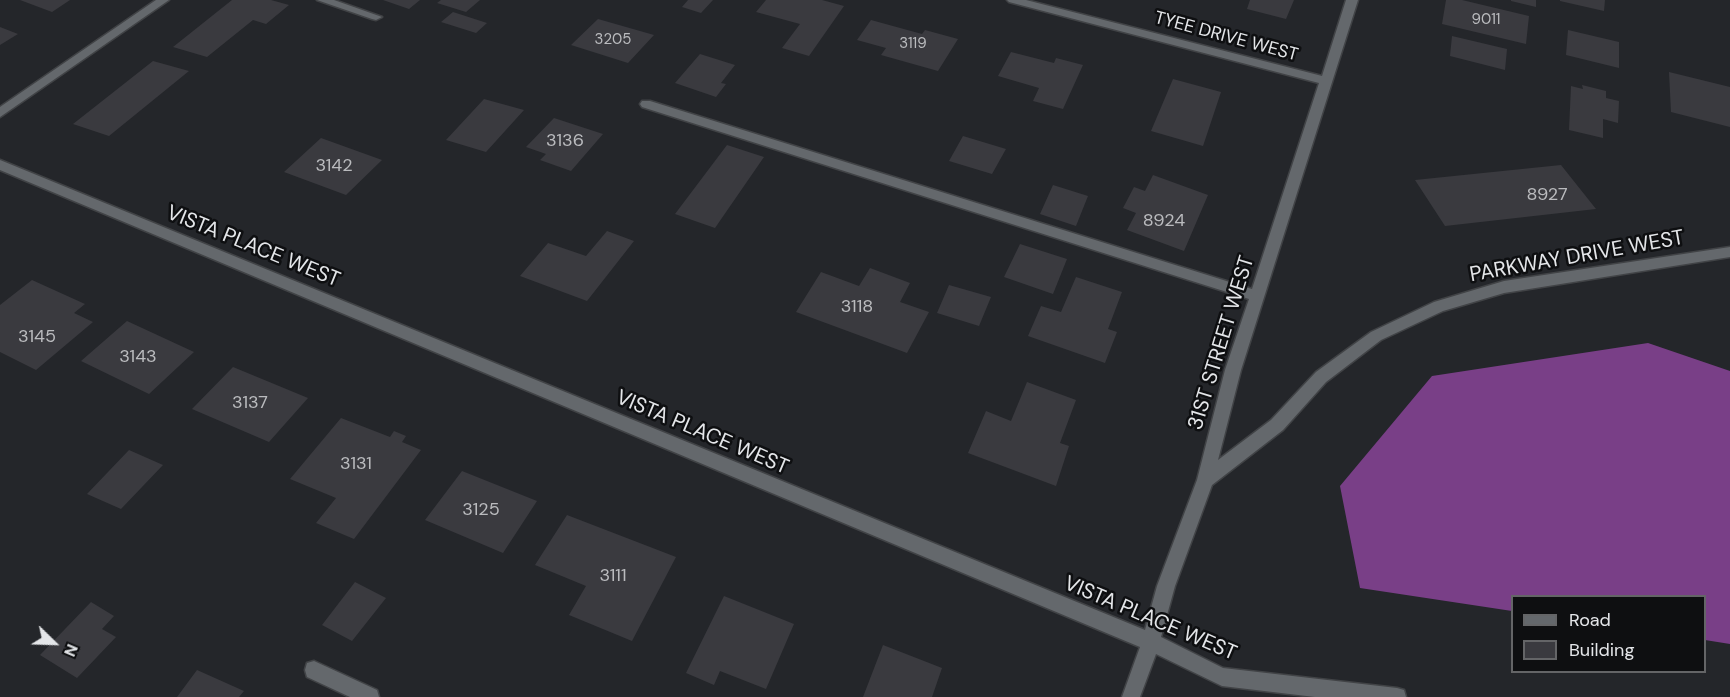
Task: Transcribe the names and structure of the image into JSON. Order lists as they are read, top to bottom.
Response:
{
  "streets": {
    "street": [
      "TYEE DRIVE WEST",
      "VISTA PLACE WEST",
      "PARKWAY DRIVE WEST",
      "31ST STREET WEST"
    ]
  },
  "crossings": [
    ["TYEE DRIVE WEST", "31ST STREET WEST"],
    ["VISTA PLACE WEST", "31ST STREET WEST"],
    ["PARKWAY DRIVE WEST", "31ST STREET WEST"]
  ],
  "house_numbers": [
    "9011",
    "3205",
    "3119",
    "3136",
    "3142",
    "8927",
    "8924",
    "3118",
    "3145",
    "3143",
    "3137",
    "3131",
    "3125",
    "3111"
  ],
  "legend": ["Road", "Building"],
  "north": "bottom right"
}
